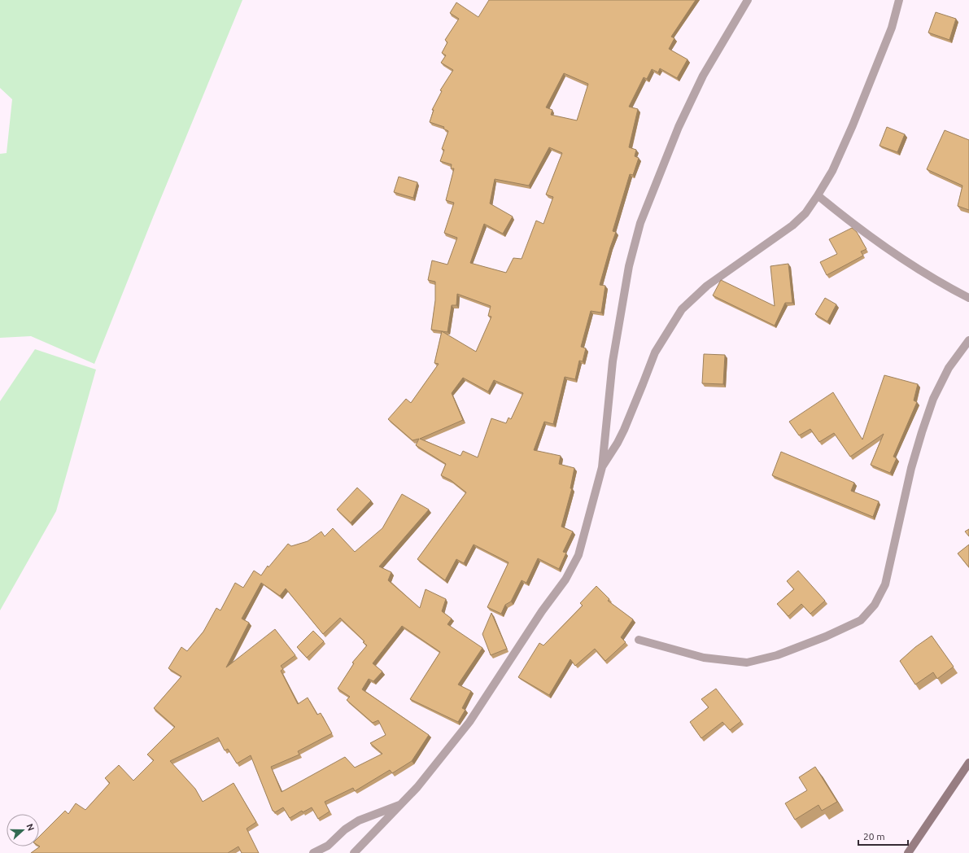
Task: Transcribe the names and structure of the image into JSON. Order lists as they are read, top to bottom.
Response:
{
  "scale_bar": "20 m",
  "north": "right"
}
